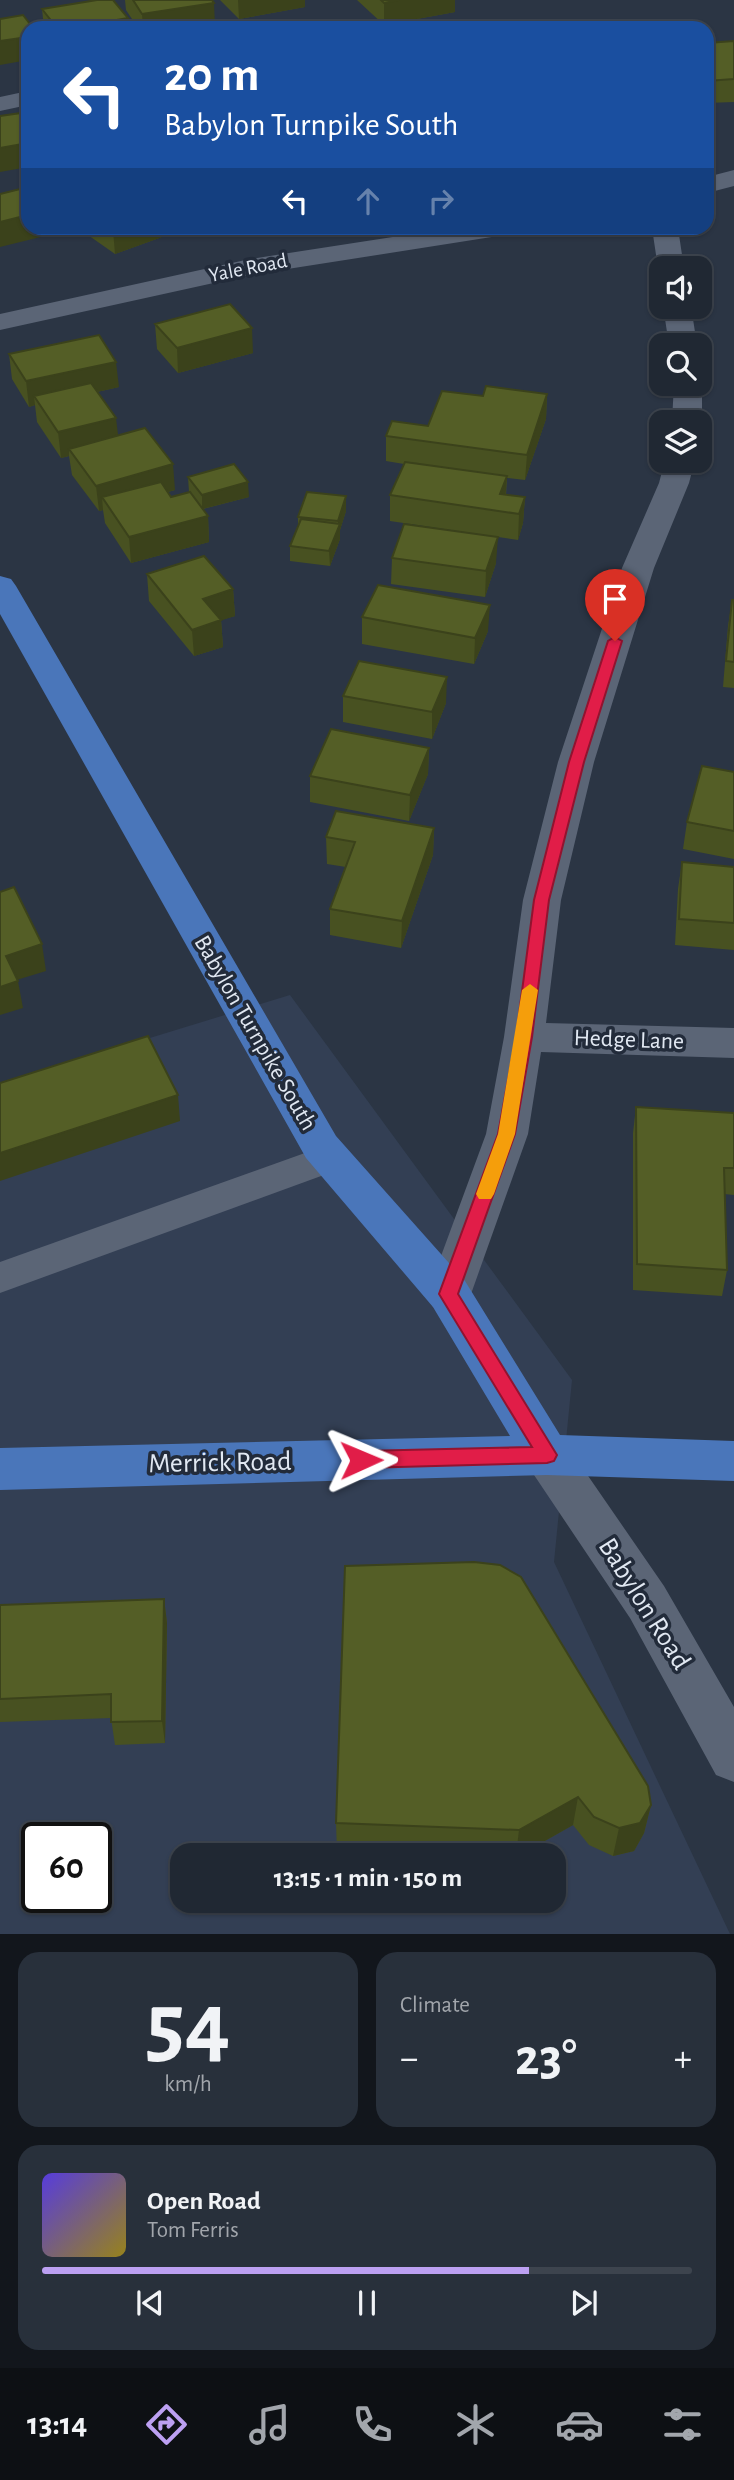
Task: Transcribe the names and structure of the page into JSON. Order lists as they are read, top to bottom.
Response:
{
  "streets": {
    "main road": ["Babylon Turnpike South", "Merrick Road"],
    "street": ["Yale Road", "Hedge Lane", "Babylon Road"]
  },
  "crossings": [
    ["Babylon Turnpike South", "Merrick Road"],
    ["Babylon Turnpike South", "Babylon Road"],
    ["Merrick Road", "Babylon Road"]
  ],
  "page": {
    "turn": ["20 m", "Babylon Turnpike South"],
    "limit": "60",
    "trip": "13:15 · 1 min · 150 m",
    "tile": [
      ["54", "km/h"],
      "Climate"
    ],
    "heat": ["−", "23°", "+"],
    "song": ["Open Road", "Tom Ferris"],
    "tabs": "13:14"
  }
}
